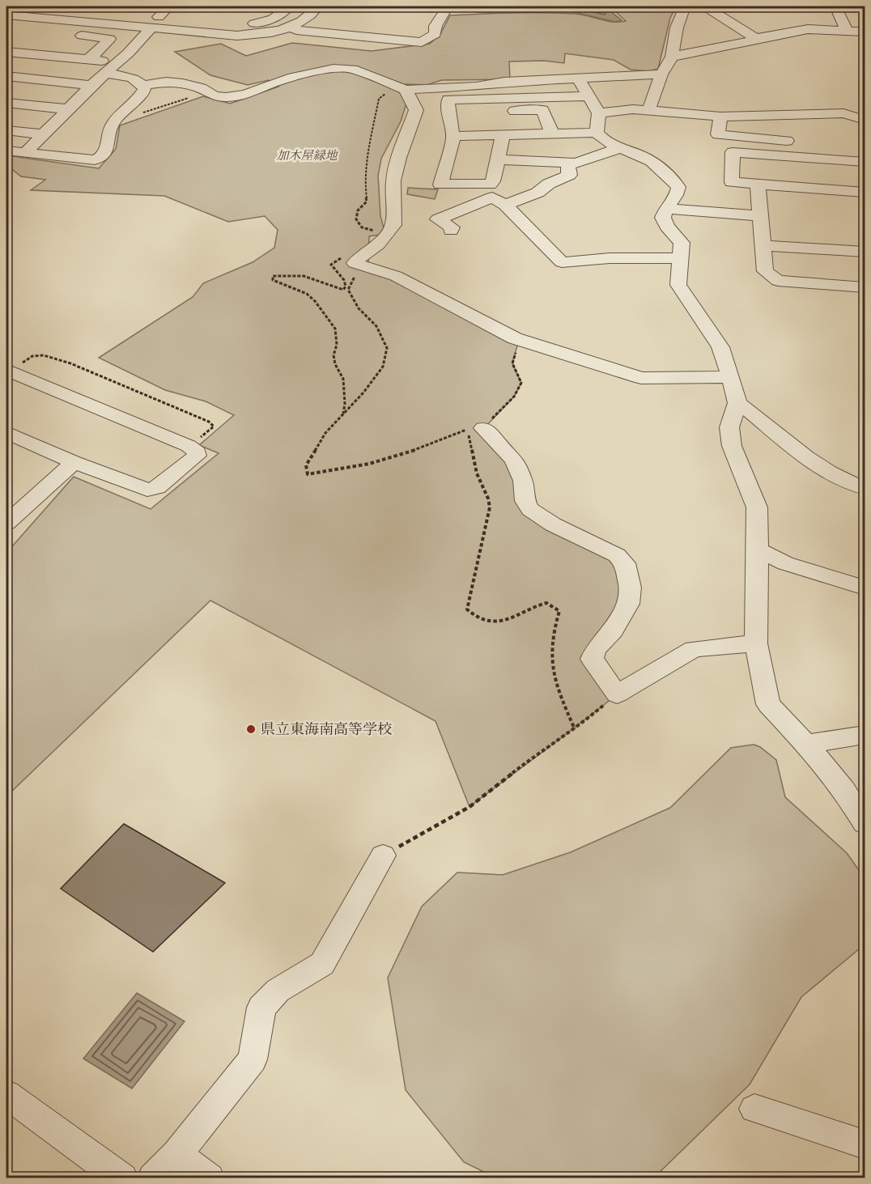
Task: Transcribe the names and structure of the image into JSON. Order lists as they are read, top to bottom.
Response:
{
  "parks": ["加木屋緑地"],
  "places": ["県立東海南高等学校"]
}
